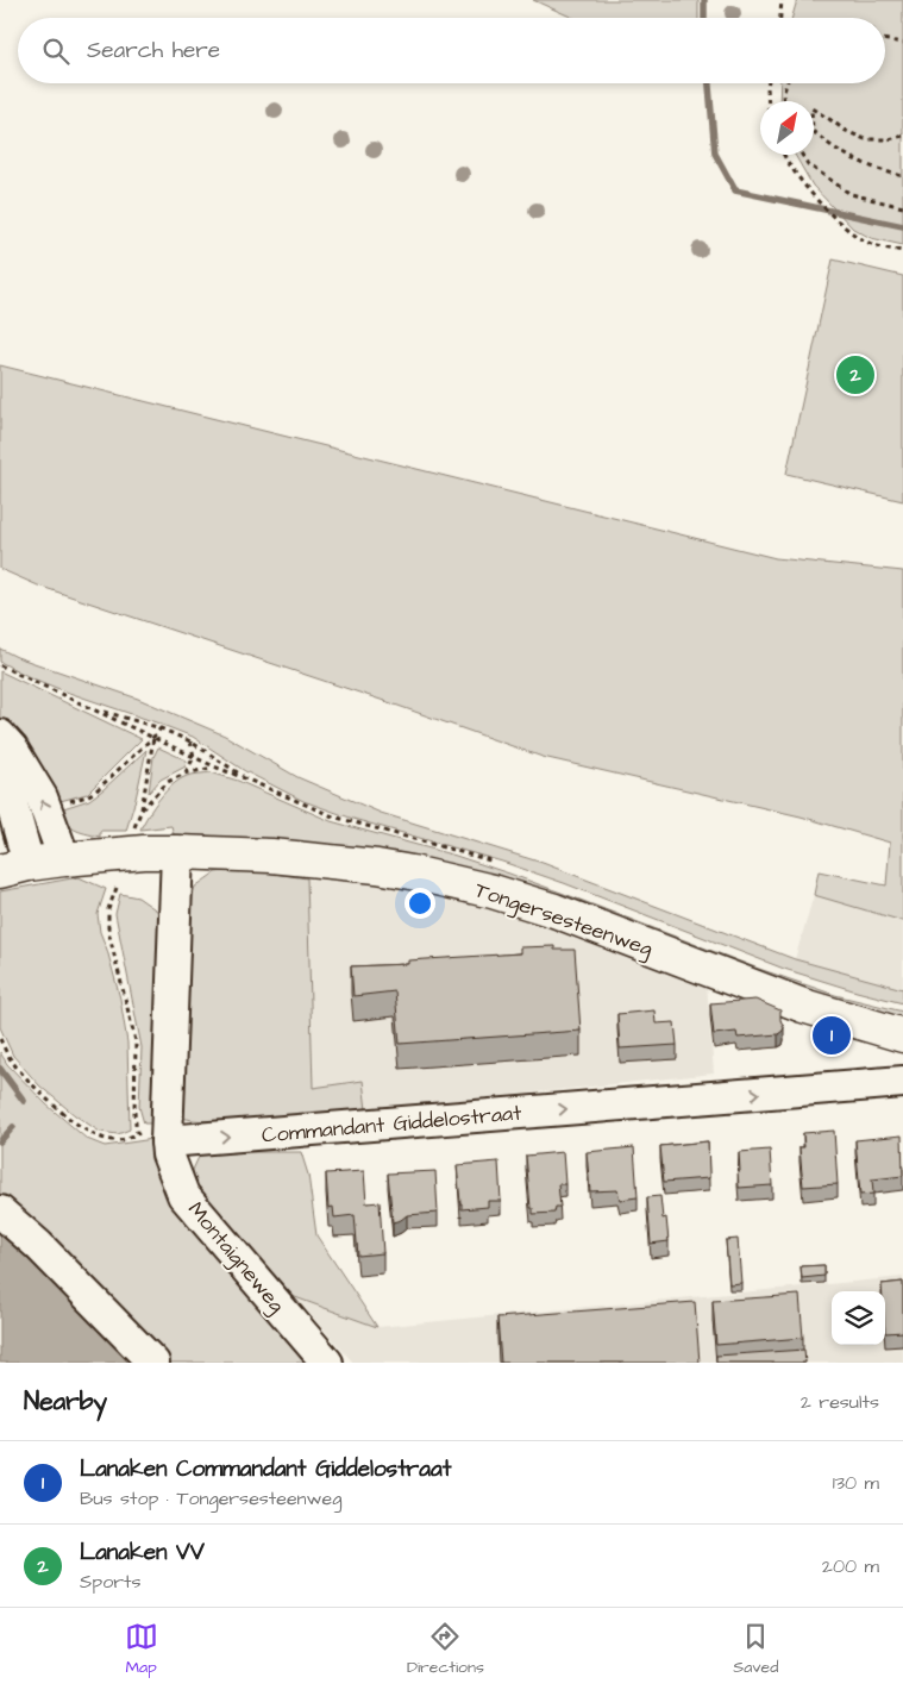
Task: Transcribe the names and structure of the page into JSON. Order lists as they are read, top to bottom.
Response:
{
  "streets": {
    "main road": ["Tongersesteenweg"],
    "street": ["Commandant Giddelostraat", "Montaigneweg"]
  },
  "crossings": [
    ["Commandant Giddelostraat", "Montaigneweg"]
  ],
  "one_way": ["Commandant Giddelostraat"],
  "north": "top right",
  "page": {
    "search": "Search here",
    "pins": ["2", "1"],
    "heading": ["Nearby", "2 results"],
    "list": [
      {
        "mark": "1",
        "name": "Lanaken Commandant Giddelostraat",
        "note": "Bus stop · Tongersesteenweg",
        "value": "130 m"
      },
      {
        "mark": "2",
        "name": "Lanaken VV",
        "note": "Sports",
        "value": "200 m"
      }
    ],
    "nav": ["Map", "Directions", "Saved"]
  }
}
